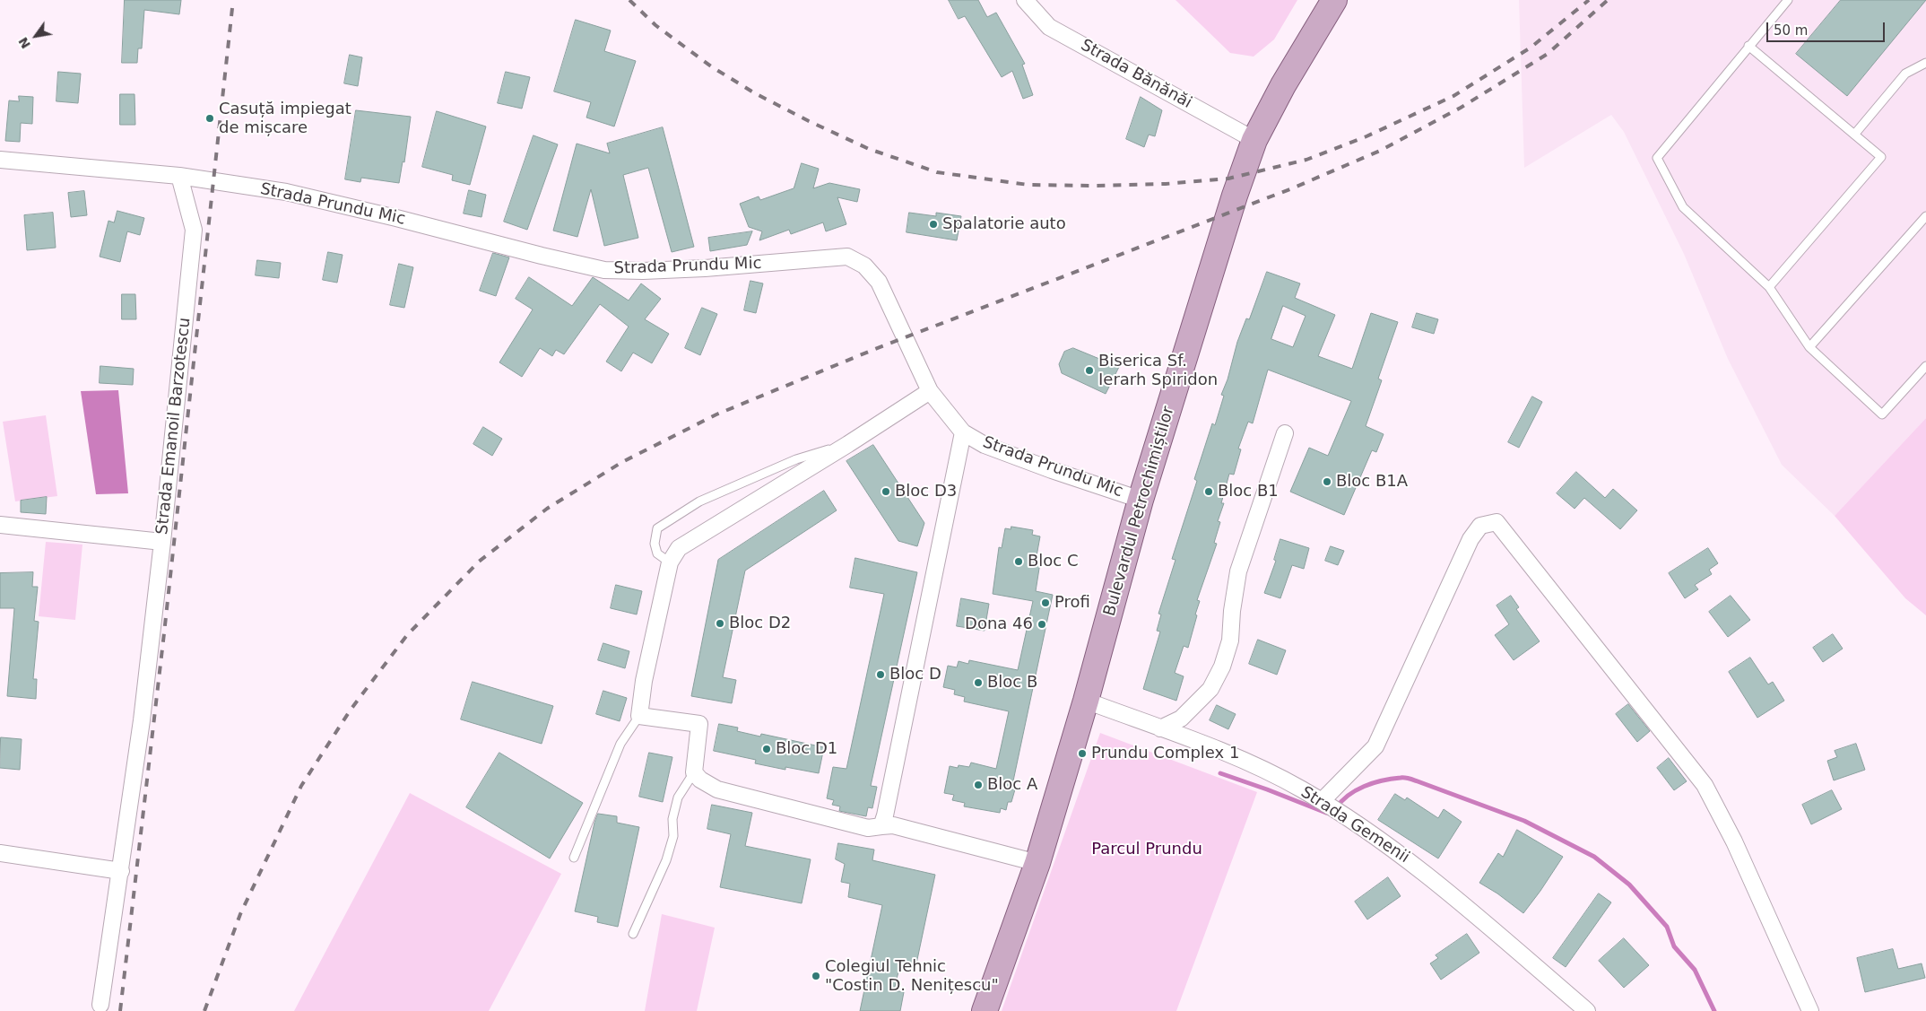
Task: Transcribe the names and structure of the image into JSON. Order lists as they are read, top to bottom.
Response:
{
  "streets": {
    "main road": ["Bulevardul Petrochimiștilor"],
    "street": [
      "Strada Bănănăi",
      "Strada Prundu Mic",
      "Strada Emanoil Barzotescu",
      "Strada Gemenii"
    ]
  },
  "crossings": [
    ["Strada Bănănăi", "Bulevardul Petrochimiștilor"],
    ["Strada Prundu Mic", "Strada Emanoil Barzotescu"],
    ["Strada Prundu Mic", "Bulevardul Petrochimiștilor"],
    ["Bulevardul Petrochimiștilor", "Strada Gemenii"]
  ],
  "parks": ["Parcul Prundu"],
  "places": [
    "Casuță impiegat de mișcare",
    "Spalatorie auto",
    "Biserica Sf. Ierarh Spiridon",
    "Bloc B1A",
    "Bloc D3",
    "Bloc B1",
    "Bloc C",
    "Profi",
    "Bloc D2",
    "Dona 46",
    "Bloc D",
    "Bloc B",
    "Bloc D1",
    "Prundu Complex 1",
    "Bloc A",
    "Colegiul Tehnic \"Costin D. Nenițescu\""
  ],
  "scale_bar": "50 m",
  "north": "bottom left"
}
